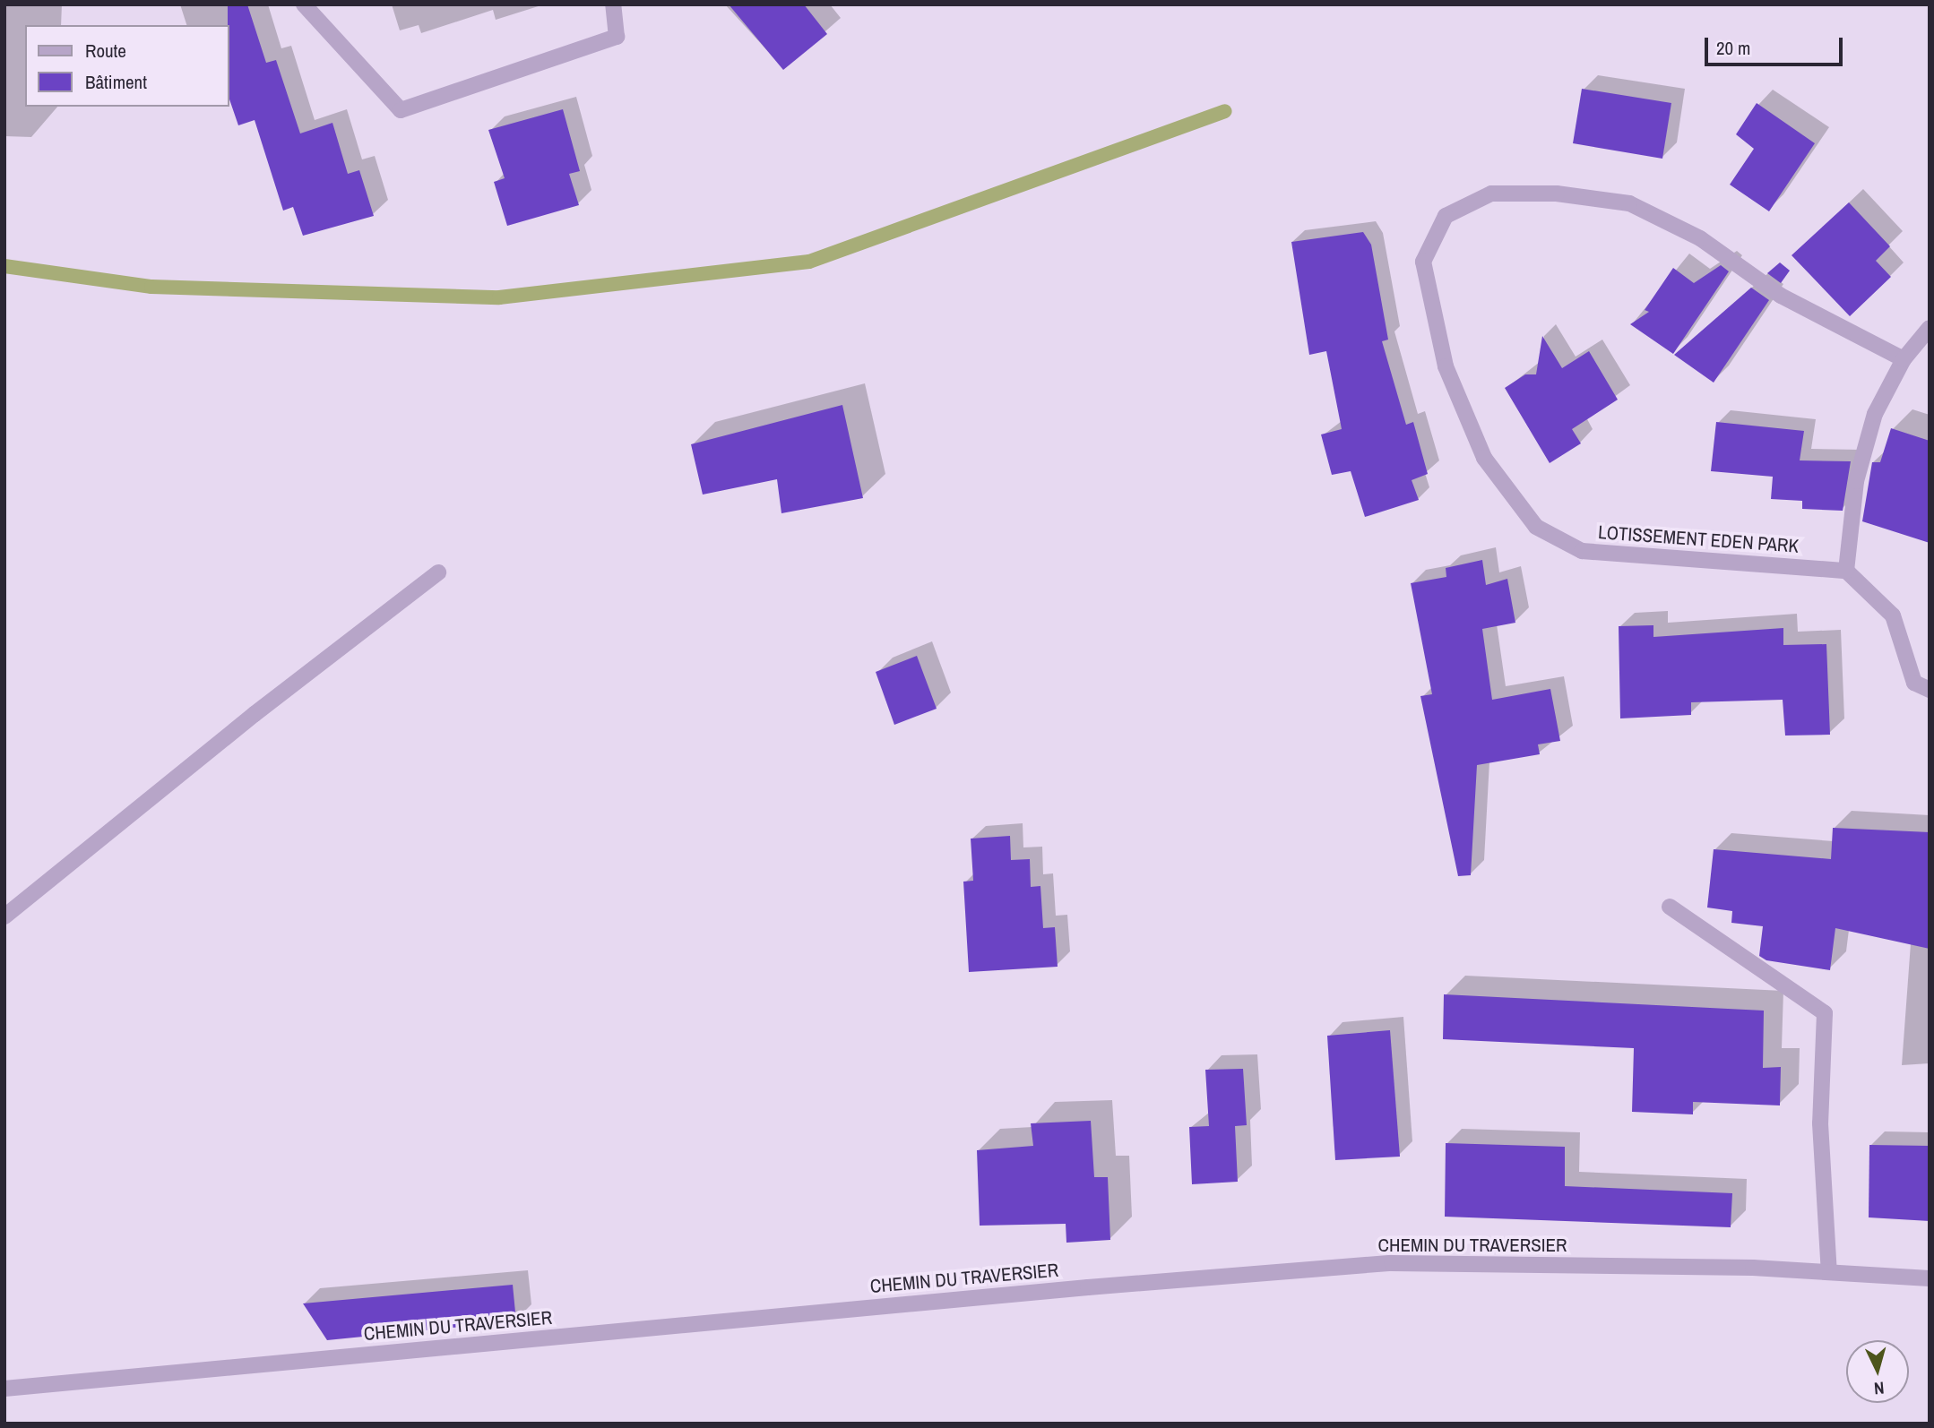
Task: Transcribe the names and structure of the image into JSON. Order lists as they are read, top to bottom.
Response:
{
  "streets": {
    "street": ["LOTISSEMENT EDEN PARK", "CHEMIN DU TRAVERSIER"]
  },
  "legend": ["Route", "Bâtiment"],
  "scale_bar": "20 m",
  "north": "bottom"
}
